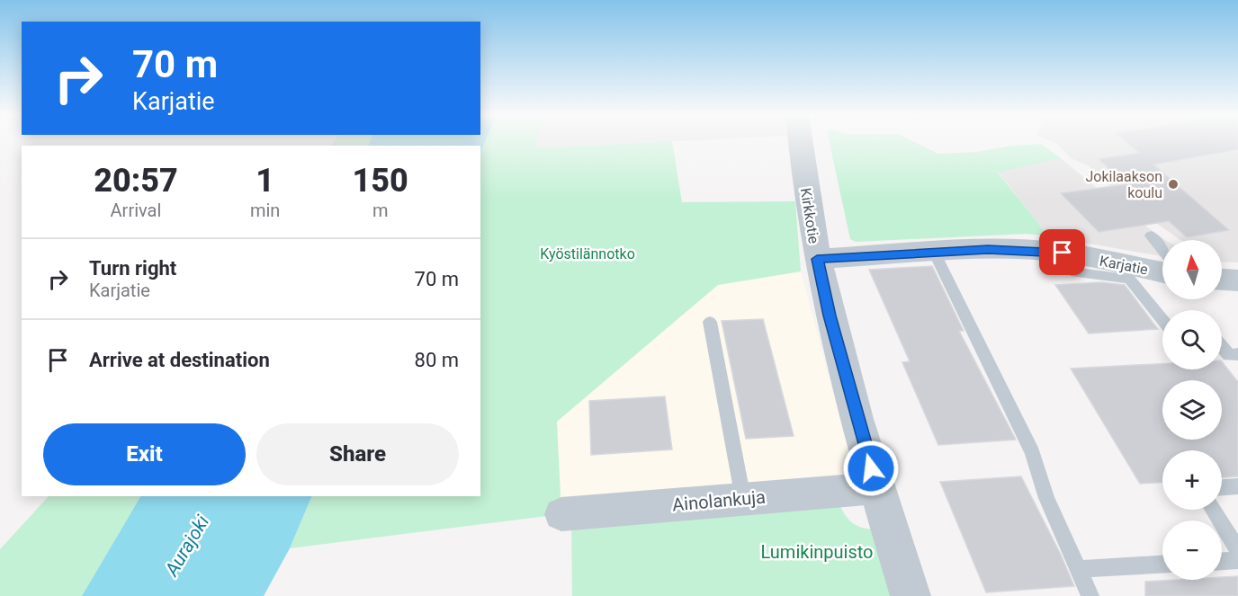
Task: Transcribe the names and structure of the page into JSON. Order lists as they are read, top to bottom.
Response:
{
  "streets": {
    "street": ["Kirkkotie", "Karjatie", "Ainolankuja"]
  },
  "crossings": [
    ["Kirkkotie", "Karjatie"],
    ["Kirkkotie", "Ainolankuja"]
  ],
  "water": ["Aurajoki"],
  "parks": ["Kyöstilännotko", "Lumikinpuisto"],
  "places": ["Jokilaakson koulu"],
  "north": "top",
  "page": {
    "turn": ["70 m", "Karjatie"],
    "eta": [
      "20:57",
      "Arrival",
      "1",
      "min",
      "150",
      "m"
    ],
    "list": [
      {
        "name": "Turn right",
        "note": "Karjatie",
        "value": "70 m"
      },
      {
        "name": "Arrive at destination",
        "value": "80 m"
      }
    ],
    "map_buttons": ["+", "−"],
    "buttons": ["Exit", "Share"]
  }
}
